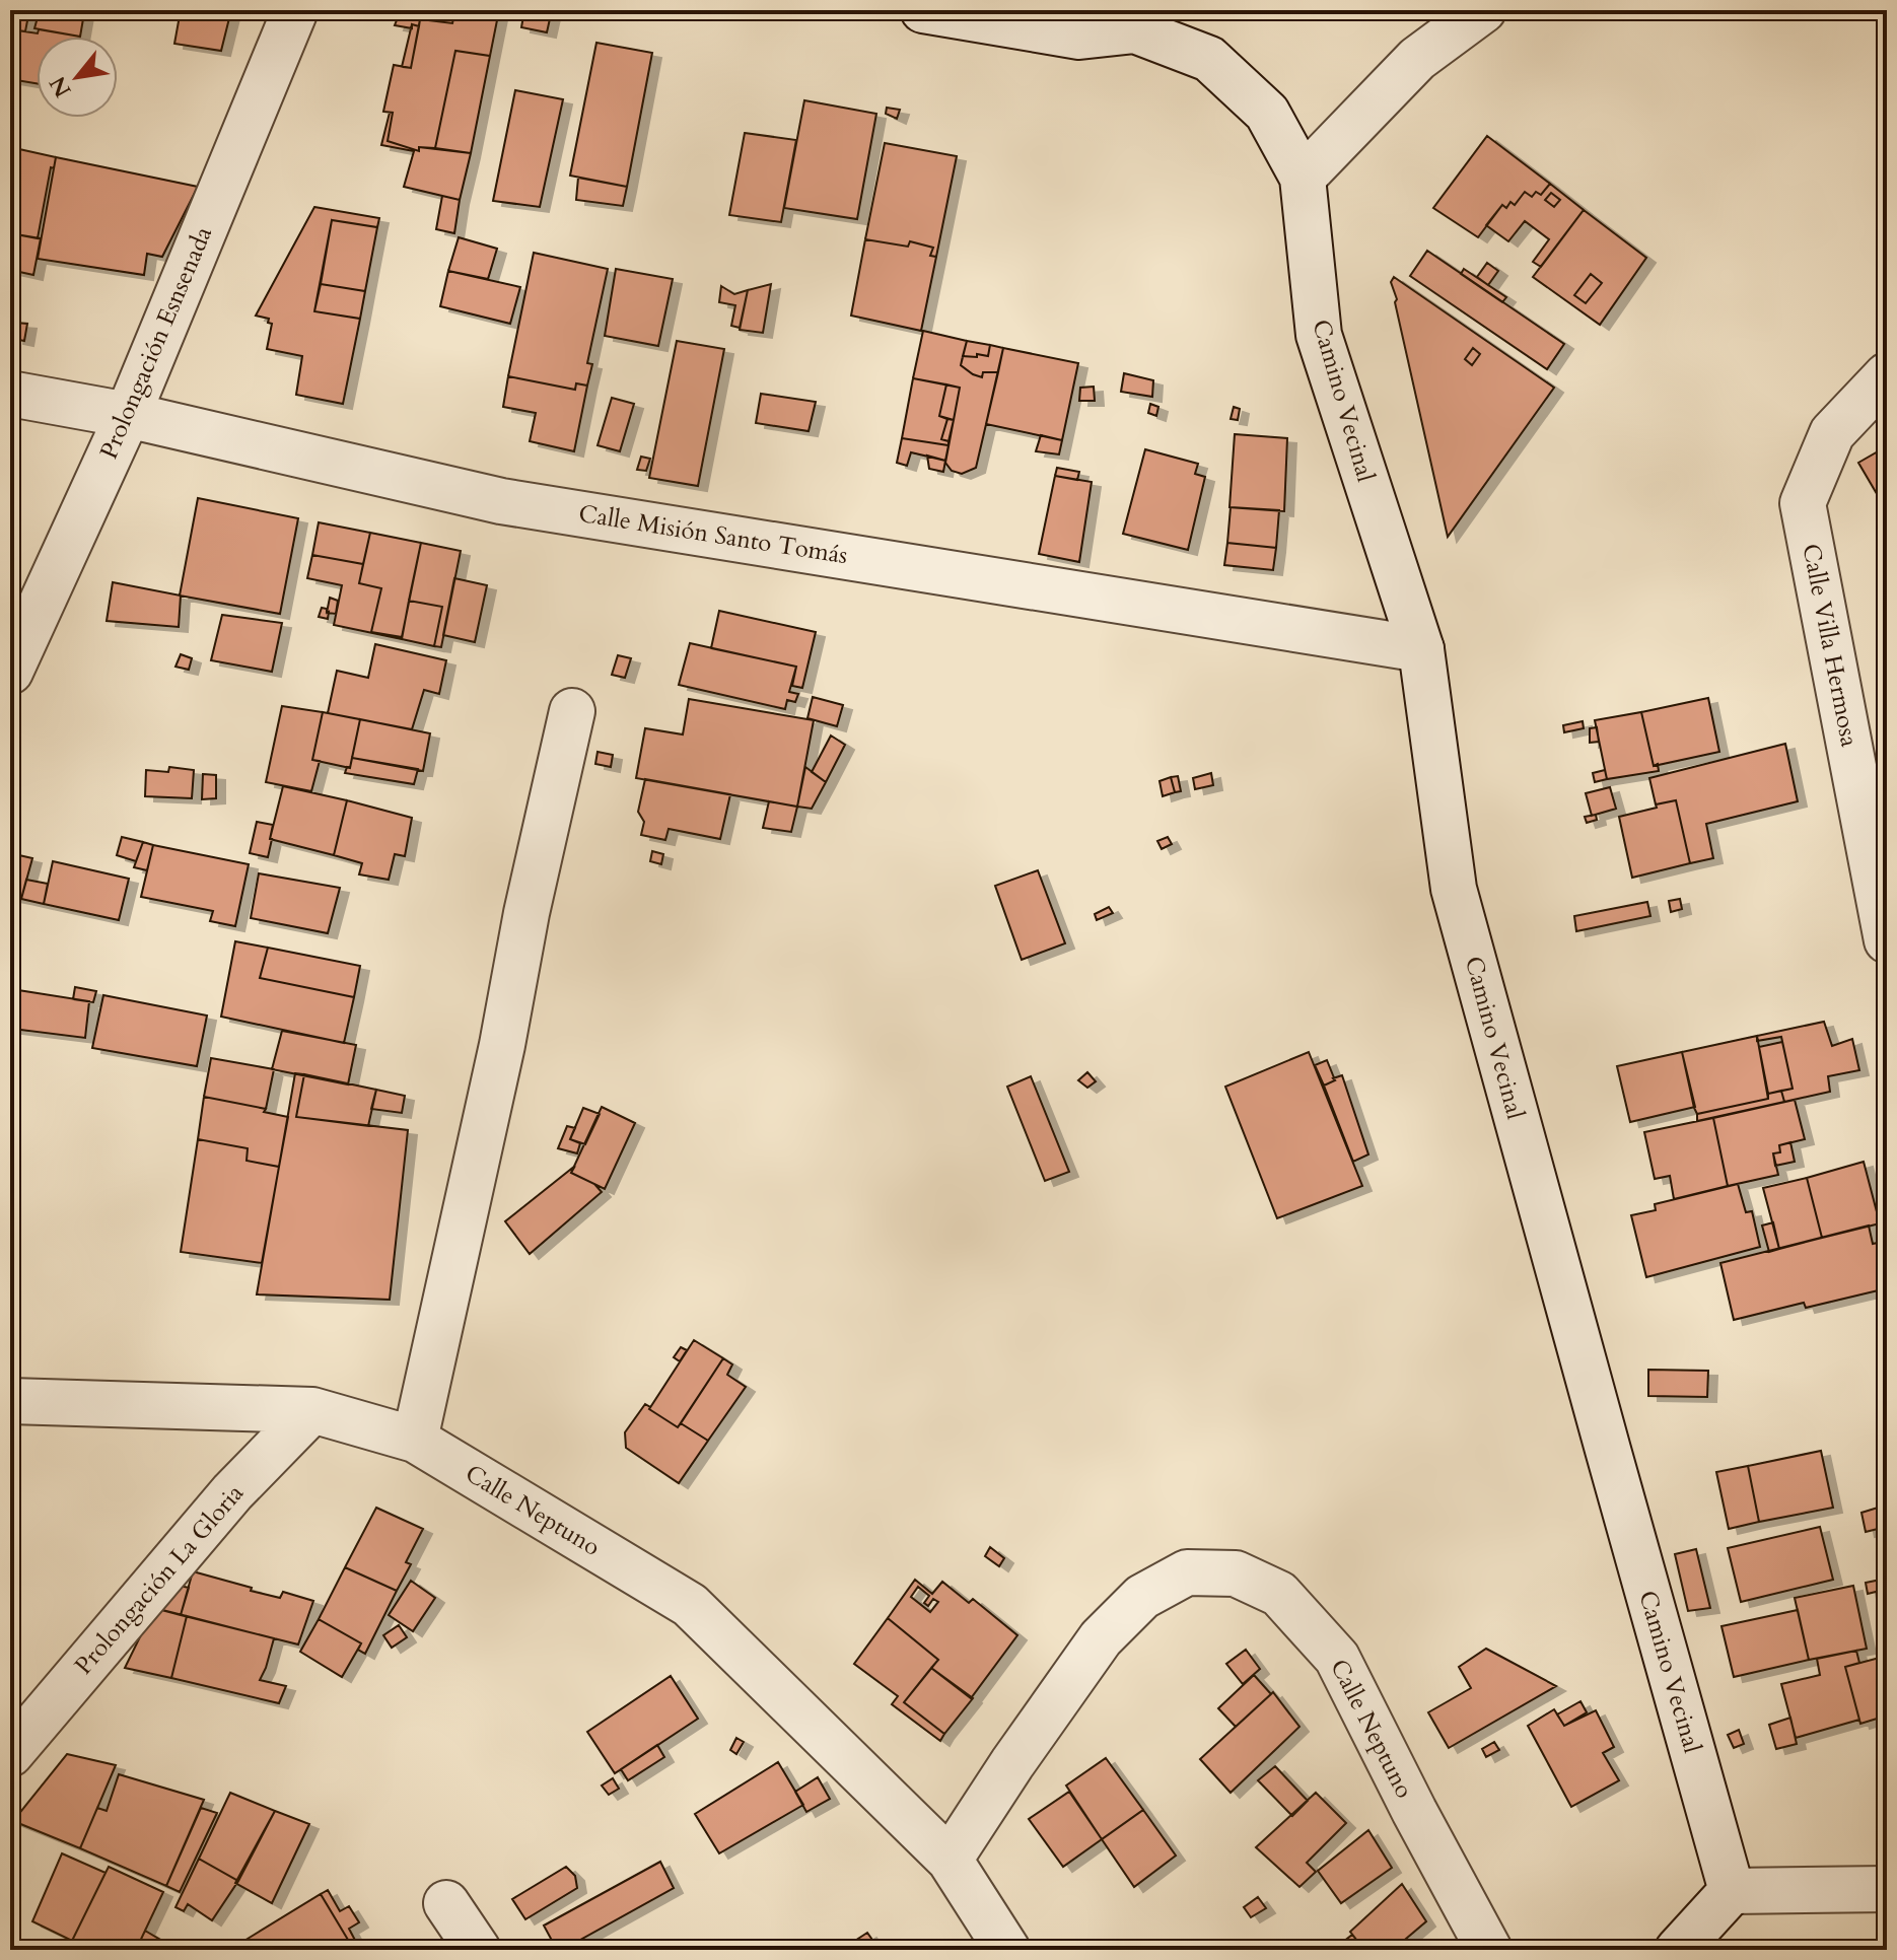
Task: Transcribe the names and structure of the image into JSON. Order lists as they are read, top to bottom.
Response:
{
  "streets": {
    "street": [
      "Prolongación Esnsenada",
      "Camino Vecinal",
      "Calle Misión Santo Tomás",
      "Calle Villa Hermosa",
      "Calle Neptuno",
      "Prolongación La Gloria"
    ]
  },
  "crossings": [
    ["Prolongación Esnsenada", "Calle Misión Santo Tomás"],
    ["Camino Vecinal", "Calle Misión Santo Tomás"],
    ["Calle Neptuno", "Prolongación La Gloria"]
  ],
  "north": "bottom left"
}
